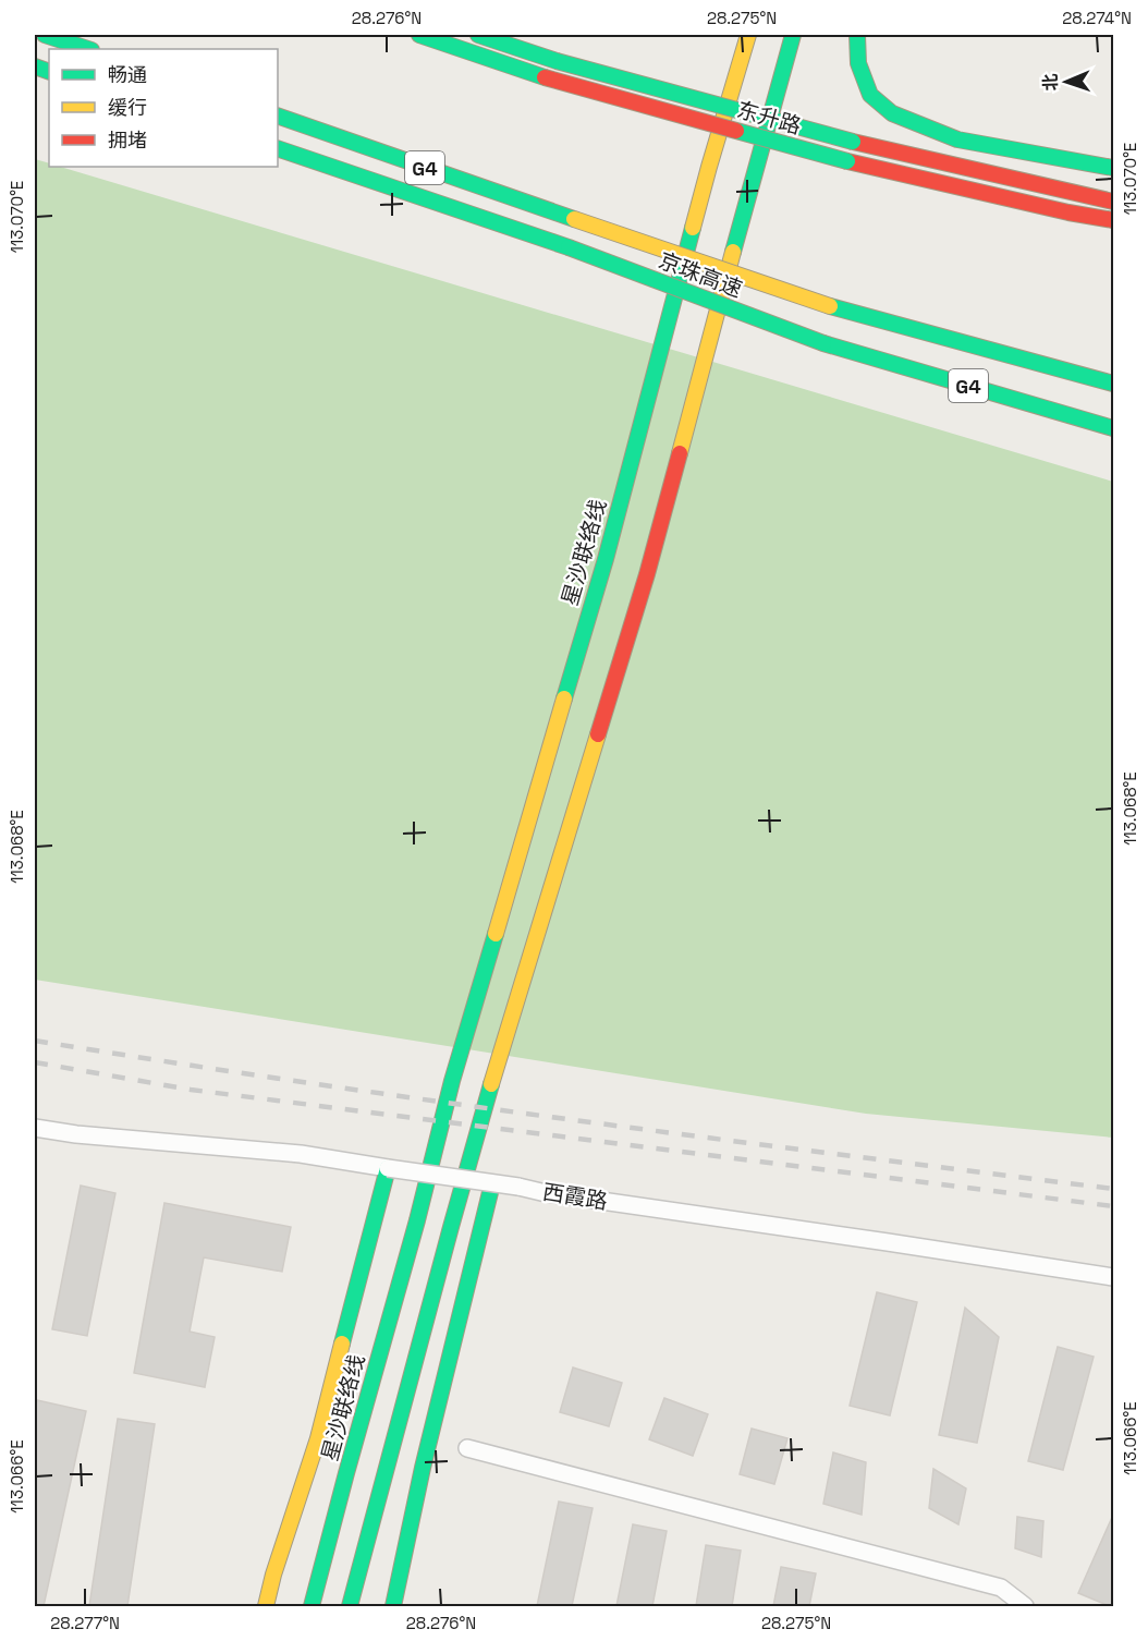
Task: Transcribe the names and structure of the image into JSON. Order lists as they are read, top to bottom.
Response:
{
  "streets": {
    "main road": [
      "东升路",
      "G4",
      "京珠高速",
      "星沙联络线"
    ],
    "street": ["西霞路"]
  },
  "legend": ["畅通", "缓行", "拥堵"],
  "north": "left",
  "coordinates": [
    "28.276°N",
    "28.275°N",
    "28.274°N",
    "113.070°E",
    "113.068°E",
    "113.066°E",
    "28.277°N"
  ]
}
